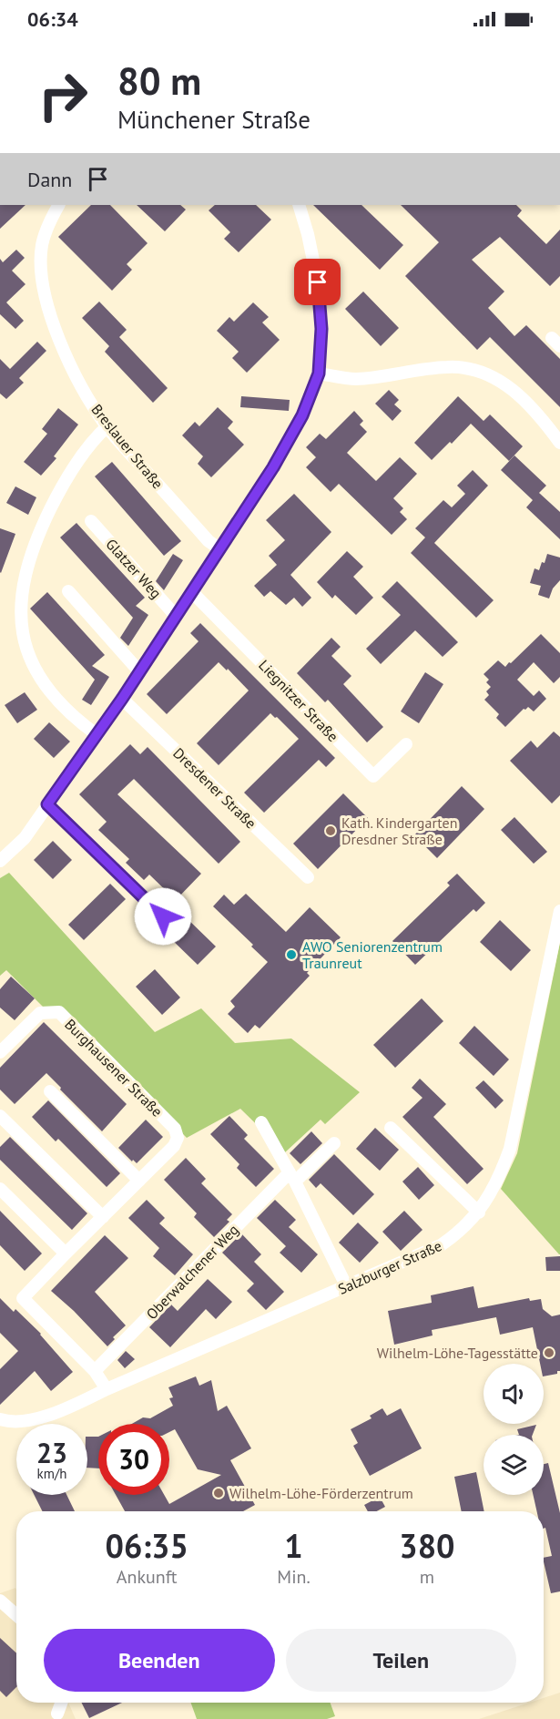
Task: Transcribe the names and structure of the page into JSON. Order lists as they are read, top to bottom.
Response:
{
  "streets": {
    "street": [
      "Breslauer Straße",
      "Glatzer Weg",
      "Liegnitzer Straße",
      "Dresdener Straße",
      "Burghausener Straße",
      "Salzburger Straße",
      "Oberwalchener Weg"
    ]
  },
  "crossings": [
    ["Burghausener Straße", "Oberwalchener Weg"]
  ],
  "places": [
    "Kath. Kindergarten Dresdner Straße",
    "AWO Seniorenzentrum Traunreut",
    "Wilhelm-Löhe-Tagesstätte",
    "Wilhelm-Löhe-Förderzentrum"
  ],
  "page": {
    "status": "06:34",
    "turn": ["80 m", "Münchener Straße"],
    "then": "Dann",
    "speed": "23 km/h",
    "limit": "30",
    "eta": [
      "06:35",
      "Ankunft",
      "1",
      "Min.",
      "380",
      "m"
    ],
    "buttons": ["Beenden", "Teilen"]
  }
}
